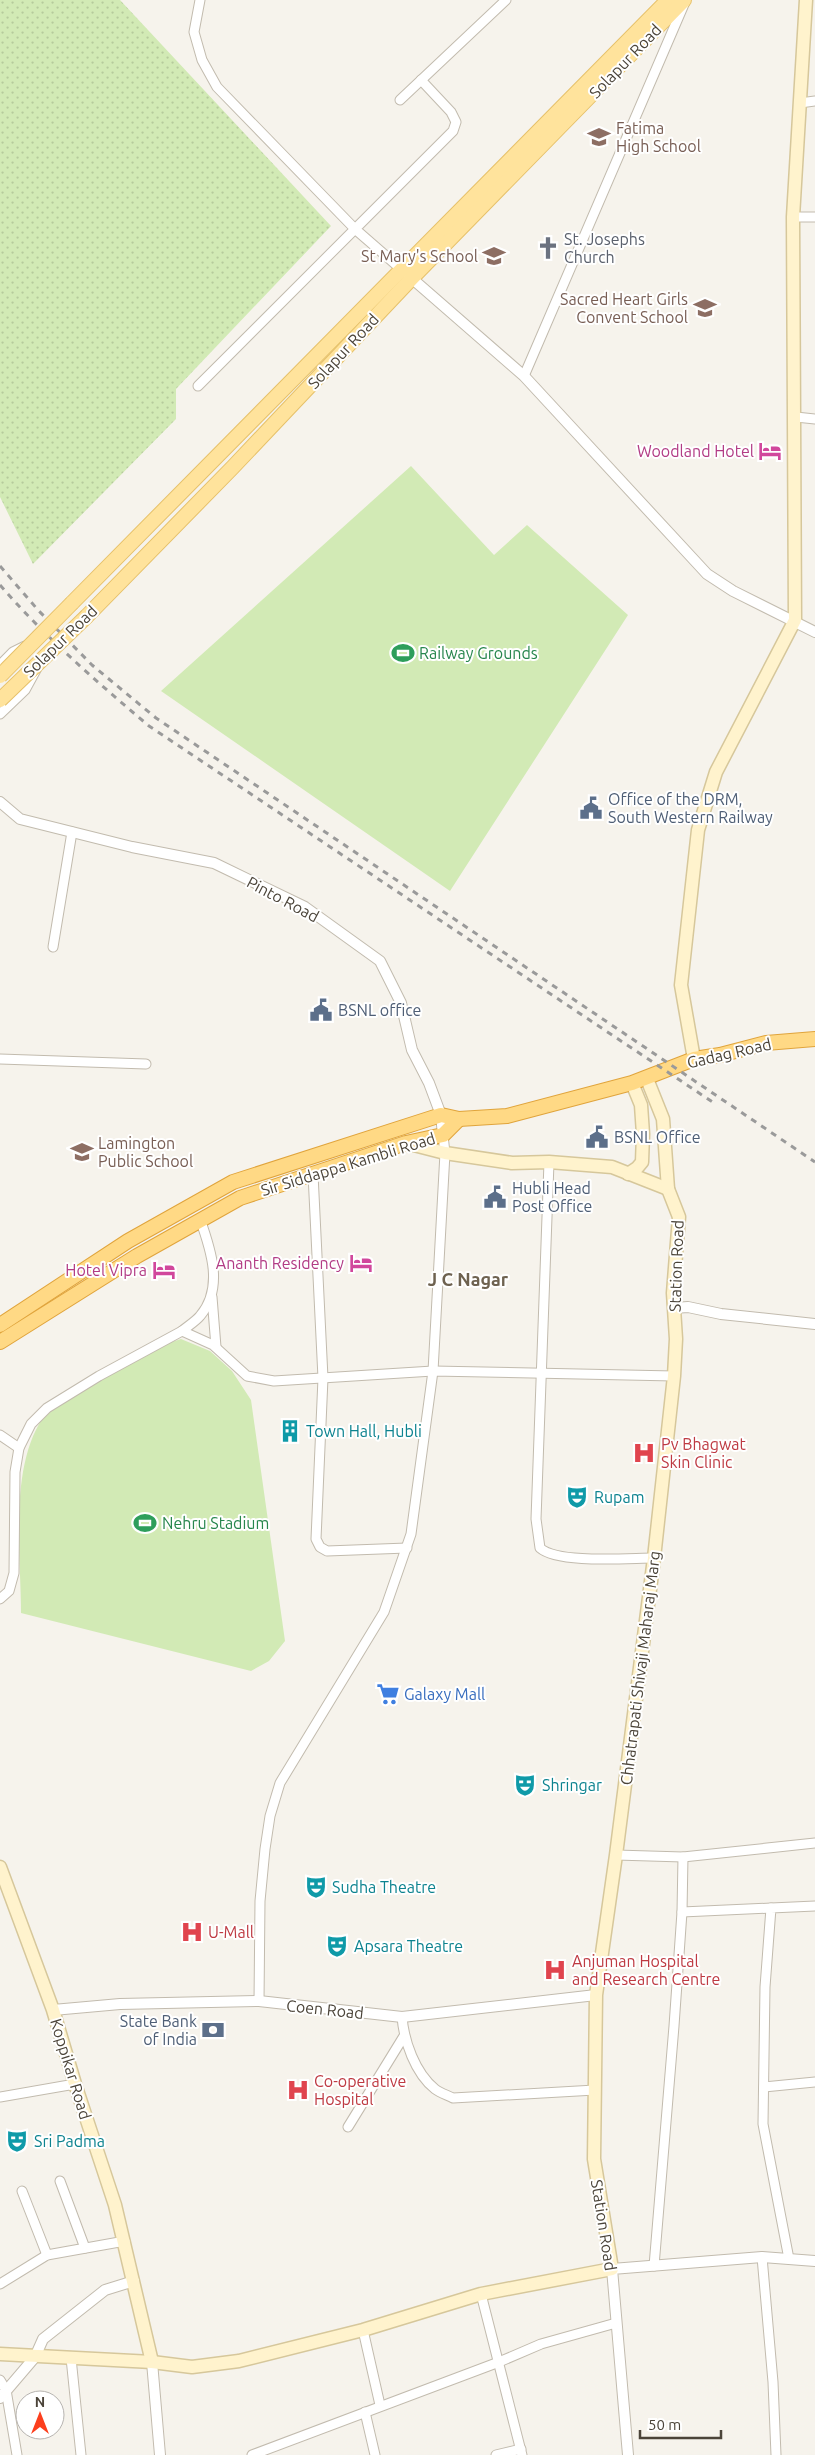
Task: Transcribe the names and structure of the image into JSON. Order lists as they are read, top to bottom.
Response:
{
  "streets": {
    "highway": ["Gadag Road", "Sir Siddappa Kambli Road"],
    "main road": [
      "Solapur Road",
      "Station Road",
      "Chhatrapati Shivaji Maharaj Marg",
      "Koppikar Road"
    ],
    "street": ["Pinto Road", "Coen Road"]
  },
  "crossings": [
    ["Pinto Road", "Sir Siddappa Kambli Road"],
    ["Gadag Road", "Sir Siddappa Kambli Road"],
    ["Gadag Road", "Station Road"],
    ["Station Road", "Chhatrapati Shivaji Maharaj Marg"],
    ["Station Road", "Coen Road"],
    ["Chhatrapati Shivaji Maharaj Marg", "Coen Road"],
    ["Coen Road", "Koppikar Road"]
  ],
  "districts": ["J C Nagar"],
  "places": {
    "school or university": [
      "Fatima High School",
      "St Mary's School",
      "Sacred Heart Girls Convent School",
      "Lamington Public School"
    ],
    "church": ["St. Josephs Church"],
    "hotel": ["Woodland Hotel", "Ananth Residency", "Hotel Vipra"],
    "sports": ["Railway Grounds", "Nehru Stadium"],
    "public building": [
      "Office of the DRM, South Western Railway",
      "BSNL office",
      "BSNL Office",
      "Hubli Head Post Office"
    ],
    "building": ["Town Hall, Hubli"],
    "hospital": [
      "Pv Bhagwat Skin Clinic",
      "U-Mall",
      "Anjuman Hospital and Research Centre",
      "Co-operative Hospital"
    ],
    "theatre": [
      "Rupam",
      "Shringar",
      "Sudha Theatre",
      "Apsara Theatre",
      "Sri Padma"
    ],
    "supermarket": ["Galaxy Mall"],
    "bank": ["State Bank of India"]
  },
  "scale_bar": "50 m",
  "north": "top"
}
